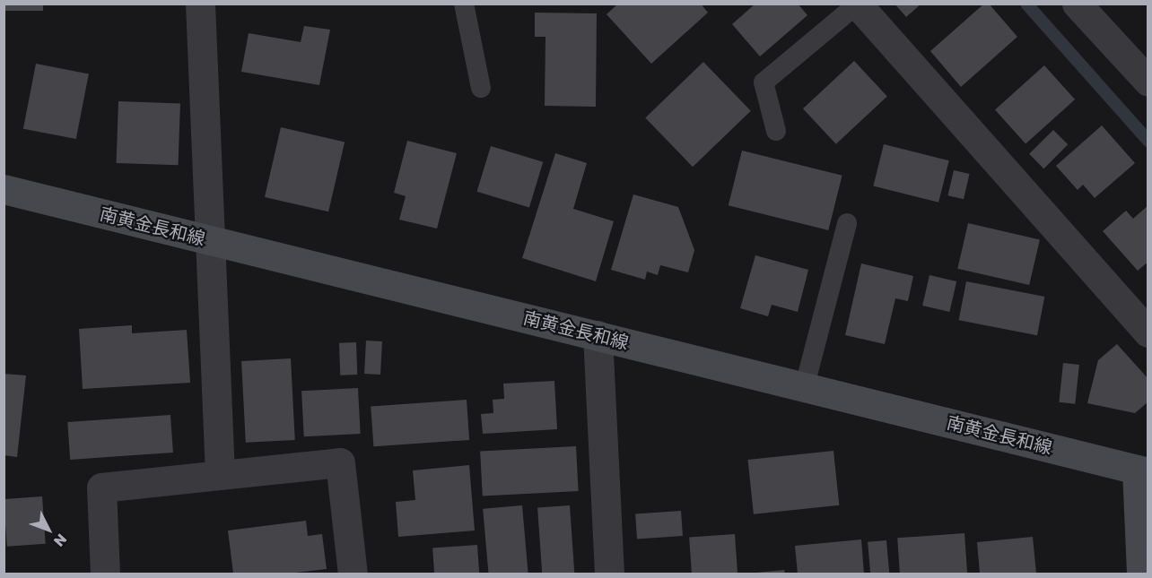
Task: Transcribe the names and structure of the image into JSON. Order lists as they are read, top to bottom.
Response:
{
  "streets": {
    "main road": ["南黄金長和線"]
  },
  "north": "bottom right"
}
